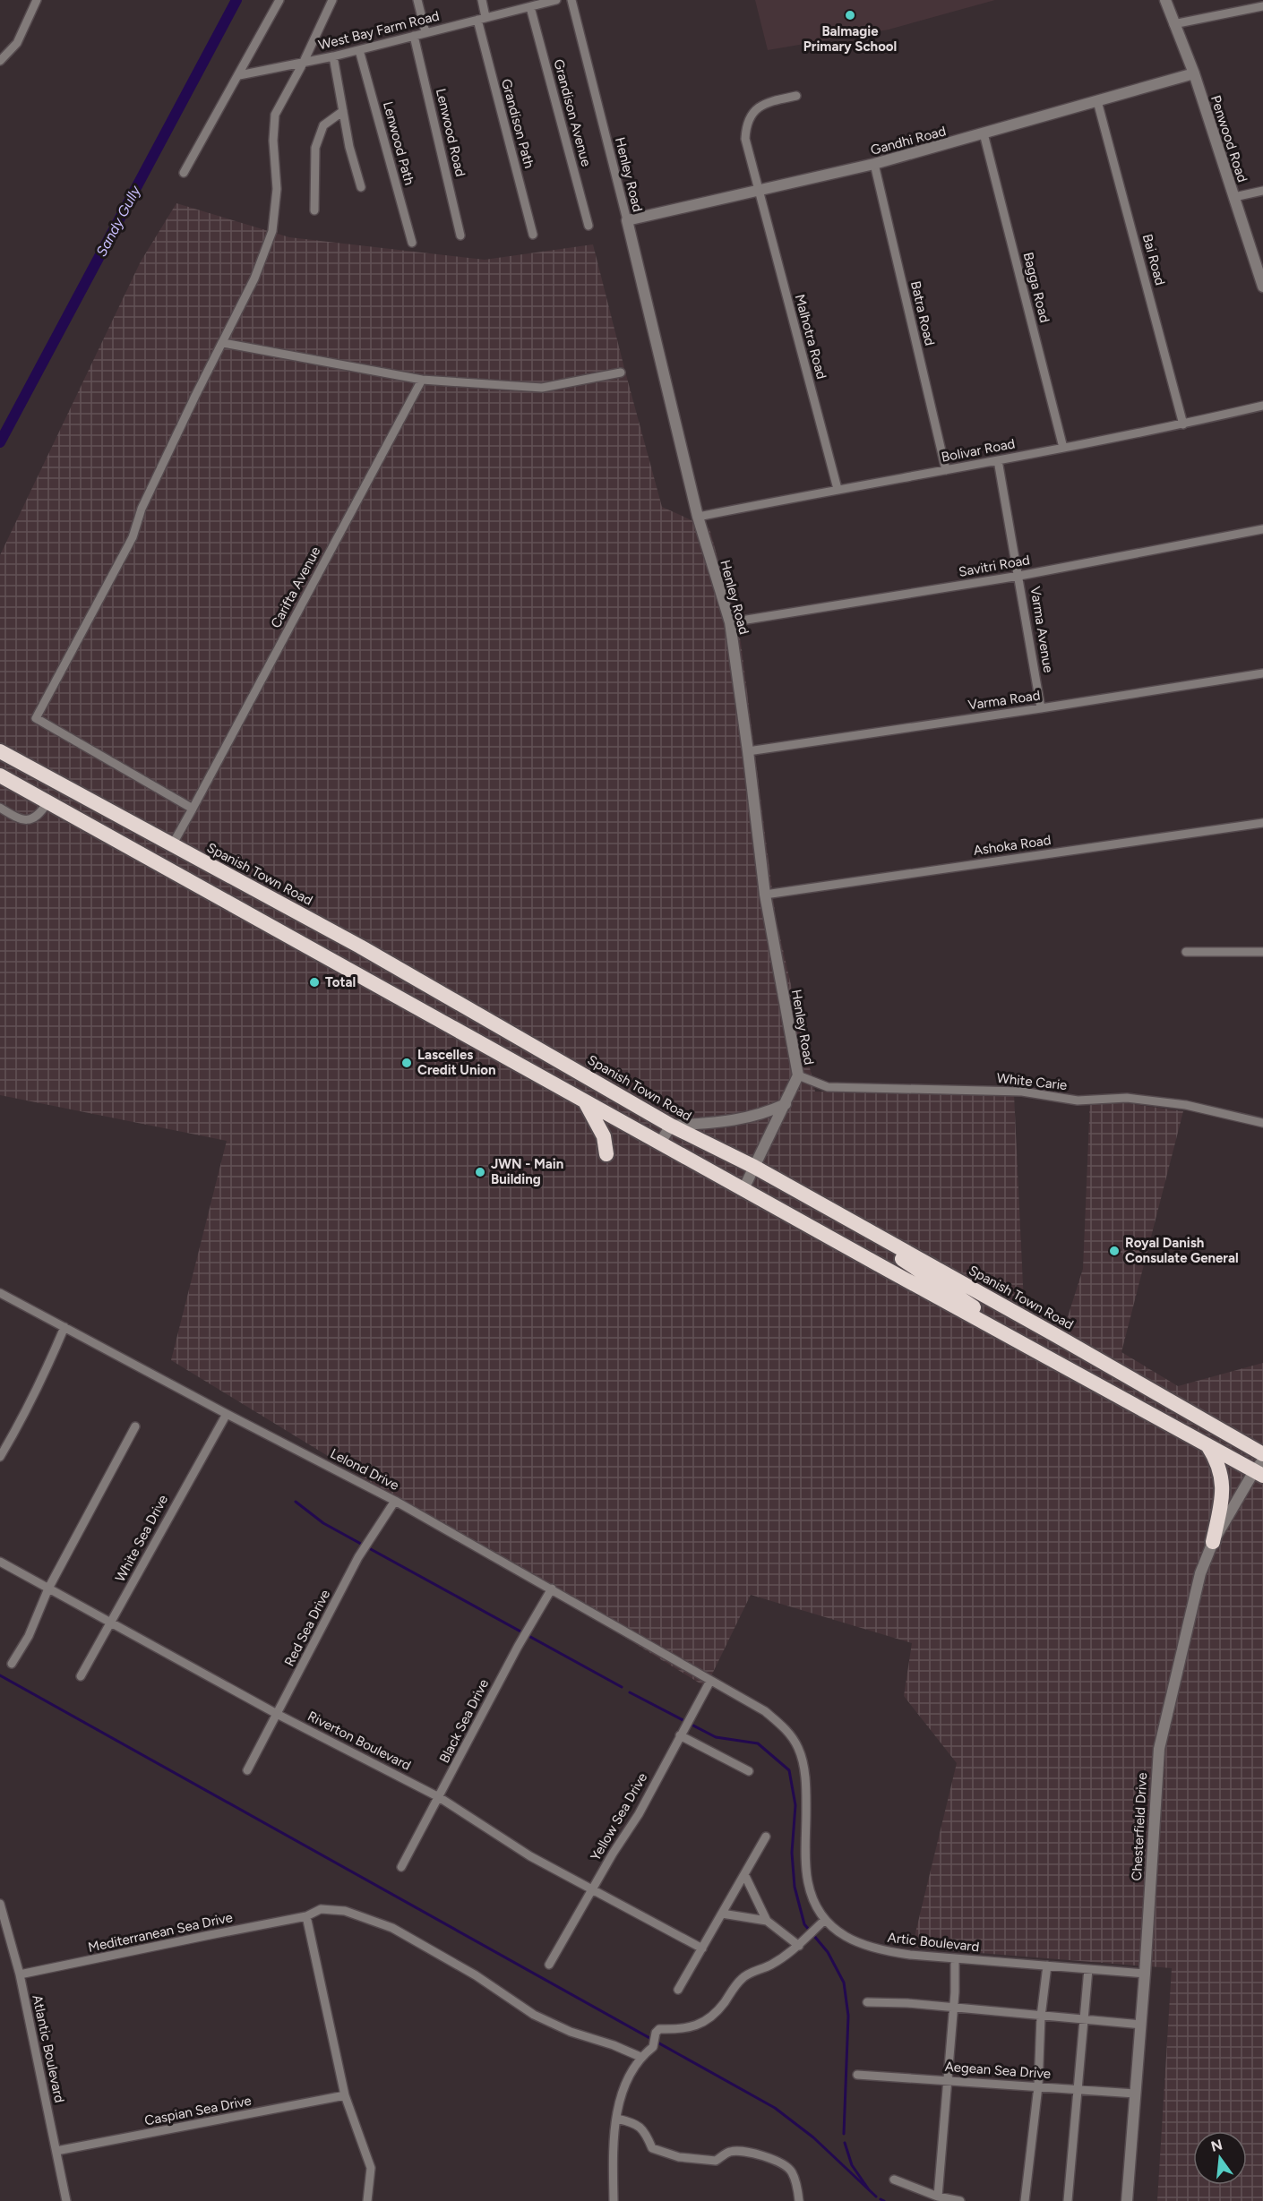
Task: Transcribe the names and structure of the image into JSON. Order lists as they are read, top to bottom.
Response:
{
  "streets": {
    "highway": ["Spanish Town Road"],
    "street": [
      "West Bay Farm Road",
      "Grandison Avenue",
      "Grandison Path",
      "Lenwood Road",
      "Penwood Road",
      "Gandhi Road",
      "Lenwood Path",
      "Henley Road",
      "Bai Road",
      "Bagga Road",
      "Batra Road",
      "Malhotra Road",
      "Bolivar Road",
      "Savitri Road",
      "Carifta Avenue",
      "Varma Avenue",
      "Varma Road",
      "Ashoka Road",
      "White Carie",
      "Lelond Drive",
      "White Sea Drive",
      "Red Sea Drive",
      "Black Sea Drive",
      "Riverton Boulevard",
      "Yellow Sea Drive",
      "Chesterfield Drive",
      "Mediterranean Sea Drive",
      "Artic Boulevard",
      "Atlantic Boulevard",
      "Aegean Sea Drive",
      "Caspian Sea Drive"
    ]
  },
  "crossings": [
    ["West Bay Farm Road", "Grandison Avenue"],
    ["West Bay Farm Road", "Grandison Path"],
    ["West Bay Farm Road", "Lenwood Road"],
    ["West Bay Farm Road", "Lenwood Path"],
    ["Penwood Road", "Gandhi Road"],
    ["Gandhi Road", "Henley Road"],
    ["Gandhi Road", "Bai Road"],
    ["Gandhi Road", "Bagga Road"],
    ["Gandhi Road", "Batra Road"],
    ["Gandhi Road", "Malhotra Road"],
    ["Henley Road", "Bolivar Road"],
    ["Henley Road", "Savitri Road"],
    ["Henley Road", "Varma Road"],
    ["Henley Road", "Ashoka Road"],
    ["Henley Road", "Spanish Town Road"],
    ["Henley Road", "White Carie"],
    ["Bai Road", "Bolivar Road"],
    ["Bagga Road", "Bolivar Road"],
    ["Batra Road", "Bolivar Road"],
    ["Malhotra Road", "Bolivar Road"],
    ["Bolivar Road", "Varma Avenue"],
    ["Savitri Road", "Varma Avenue"],
    ["Carifta Avenue", "Spanish Town Road"],
    ["Varma Avenue", "Varma Road"],
    ["Lelond Drive", "White Sea Drive"],
    ["Lelond Drive", "Red Sea Drive"],
    ["Lelond Drive", "Black Sea Drive"],
    ["Lelond Drive", "Yellow Sea Drive"],
    ["Lelond Drive", "Artic Boulevard"],
    ["White Sea Drive", "Riverton Boulevard"],
    ["Red Sea Drive", "Riverton Boulevard"],
    ["Black Sea Drive", "Riverton Boulevard"],
    ["Riverton Boulevard", "Yellow Sea Drive"],
    ["Yellow Sea Drive", "Artic Boulevard"],
    ["Chesterfield Drive", "Artic Boulevard"],
    ["Chesterfield Drive", "Aegean Sea Drive"],
    ["Mediterranean Sea Drive", "Atlantic Boulevard"],
    ["Atlantic Boulevard", "Caspian Sea Drive"]
  ],
  "water": ["Sandy Gully"],
  "places": [
    "Balmagie Primary School",
    "Total",
    "Lascelles Credit Union",
    "JWN - Main Building",
    "Royal Danish Consulate General"
  ],
  "north": "top"
}
